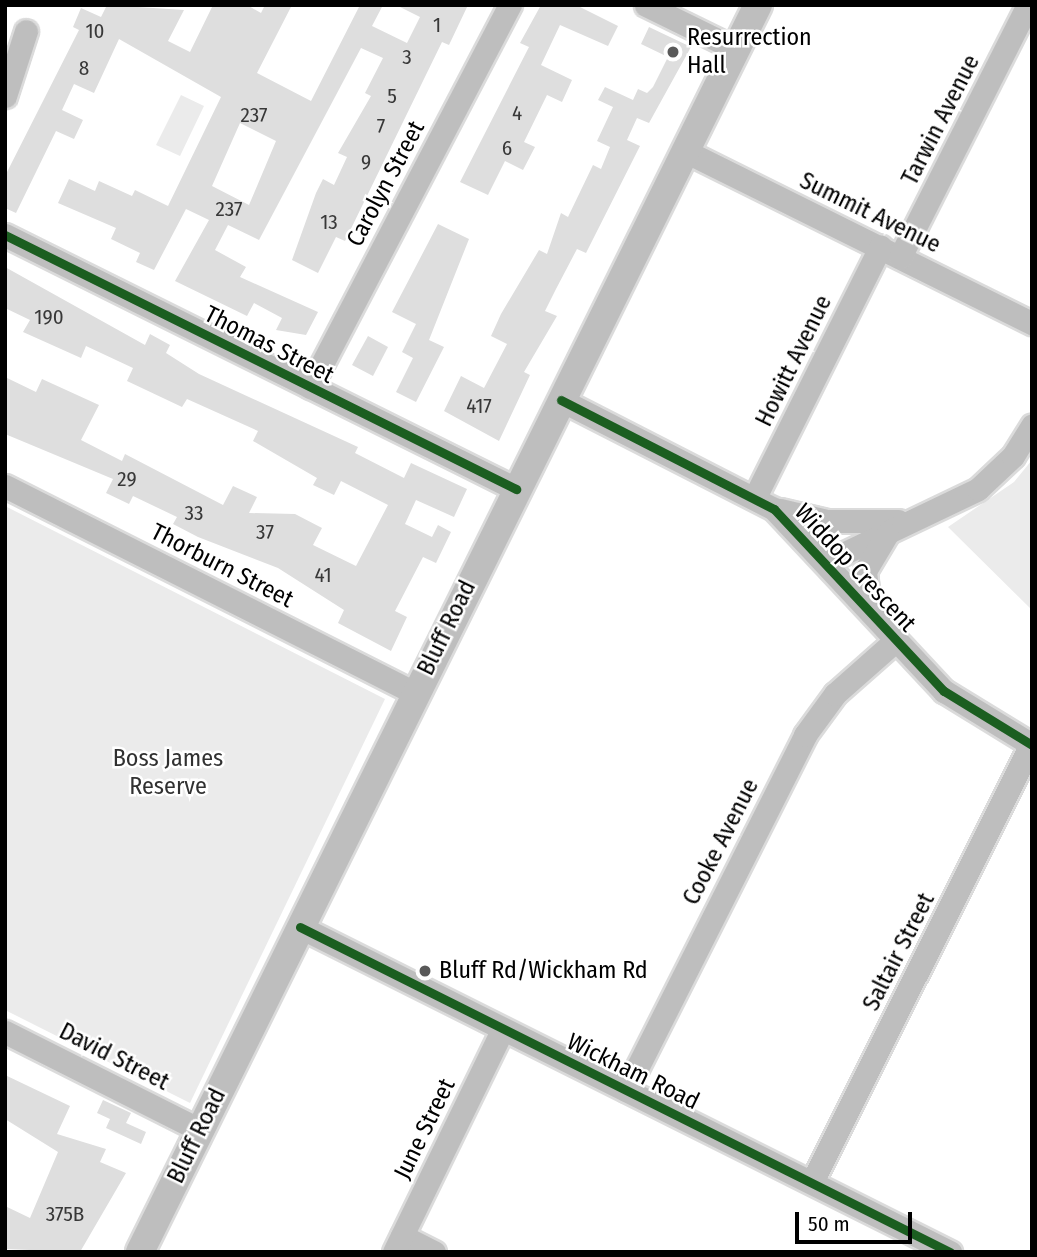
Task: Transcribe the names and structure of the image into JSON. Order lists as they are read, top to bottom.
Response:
{
  "streets": {
    "main road": ["Bluff Road"],
    "street": [
      "Tarwin Avenue",
      "Carolyn Street",
      "Summit Avenue",
      "Thomas Street",
      "Howitt Avenue",
      "Thorburn Street",
      "Widdop Crescent",
      "Cooke Avenue",
      "Saltair Street",
      "David Street",
      "Wickham Road",
      "June Street"
    ]
  },
  "crossings": [
    ["Tarwin Avenue", "Summit Avenue"],
    ["Tarwin Avenue", "Howitt Avenue"],
    ["Carolyn Street", "Thomas Street"],
    ["Summit Avenue", "Howitt Avenue"],
    ["Summit Avenue", "Bluff Road"],
    ["Thomas Street", "Bluff Road"],
    ["Howitt Avenue", "Widdop Crescent"],
    ["Thorburn Street", "Bluff Road"],
    ["Widdop Crescent", "Bluff Road"],
    ["Widdop Crescent", "Cooke Avenue"],
    ["Widdop Crescent", "Saltair Street"],
    ["Bluff Road", "David Street"],
    ["Bluff Road", "Wickham Road"],
    ["Cooke Avenue", "Wickham Road"],
    ["Saltair Street", "Wickham Road"],
    ["Wickham Road", "June Street"]
  ],
  "parks": ["Boss James Reserve"],
  "places": ["Resurrection Hall", "Bluff Rd/Wickham Rd"],
  "house_numbers": [
    "1",
    "10",
    "3",
    "8",
    "5",
    "4",
    "237",
    "7",
    "6",
    "9",
    "237",
    "13",
    "190",
    "417",
    "29",
    "33",
    "37",
    "41",
    "375B"
  ],
  "scale_bar": "50 m"
}
